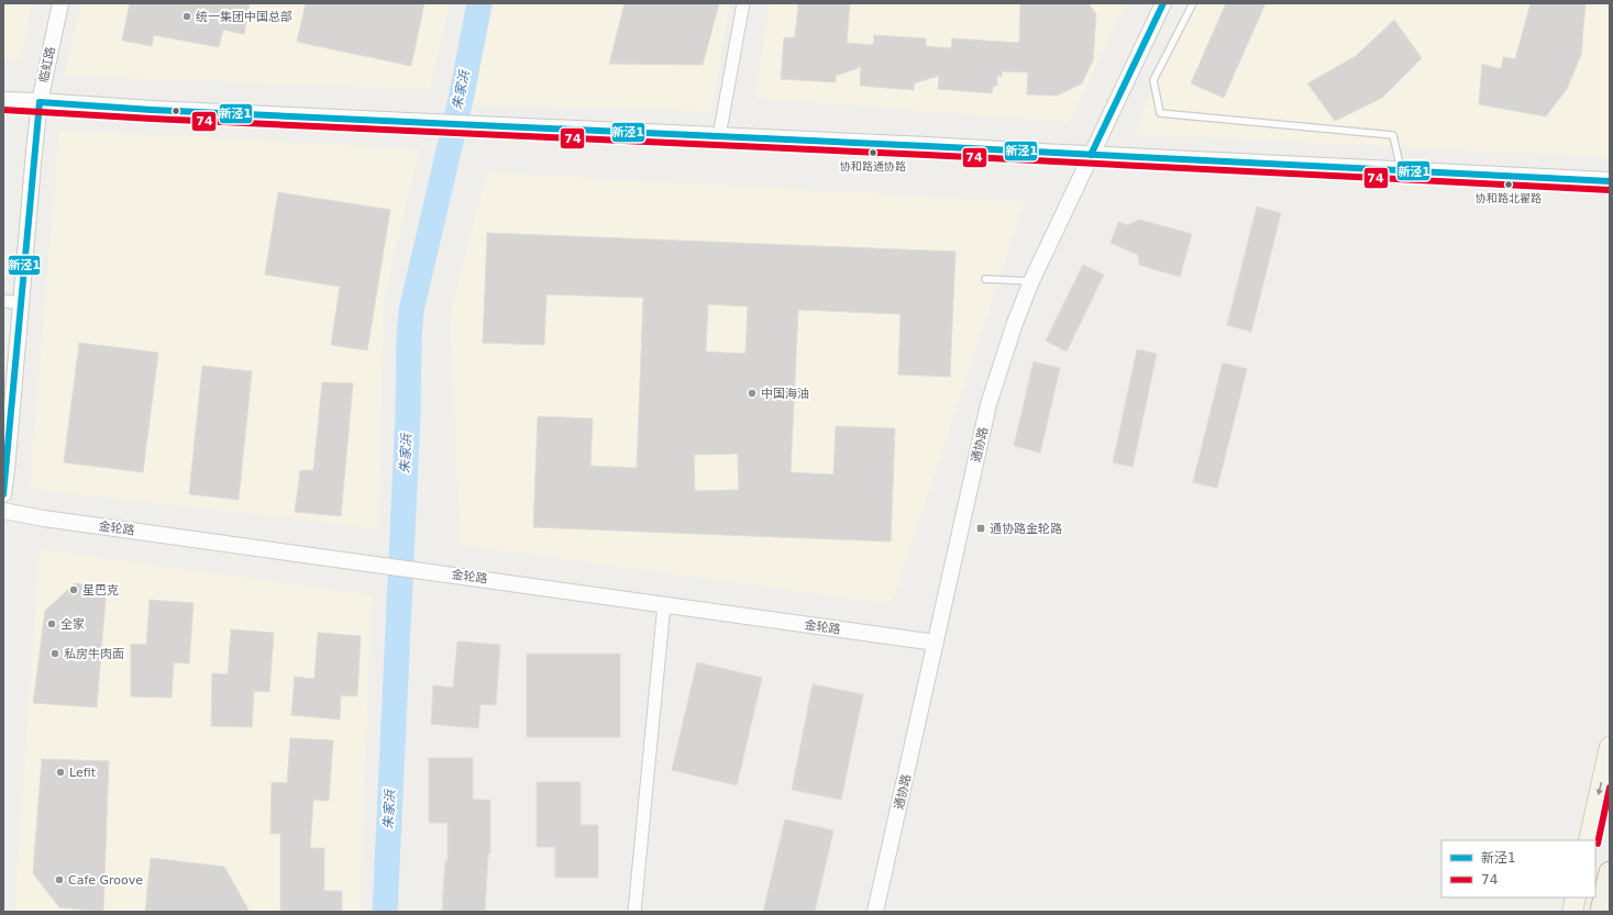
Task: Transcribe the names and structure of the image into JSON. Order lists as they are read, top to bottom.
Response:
{
  "streets": {
    "street": ["临虹路", "通协路", "金轮路"]
  },
  "crossings": [
    ["通协路", "金轮路"]
  ],
  "water": ["朱家浜"],
  "places": {
    "other": [
      "统一集团中国总部",
      "协和路通协路",
      "协和路北翟路",
      "中国海油",
      "星巴克",
      "全家",
      "私房牛肉面",
      "Lefit",
      "Cafe Groove"
    ],
    "transit": ["通协路金轮路"]
  },
  "lines": ["transit line 新泾1", "transit line 74"],
  "legend": ["新泾1", "74"]
}
